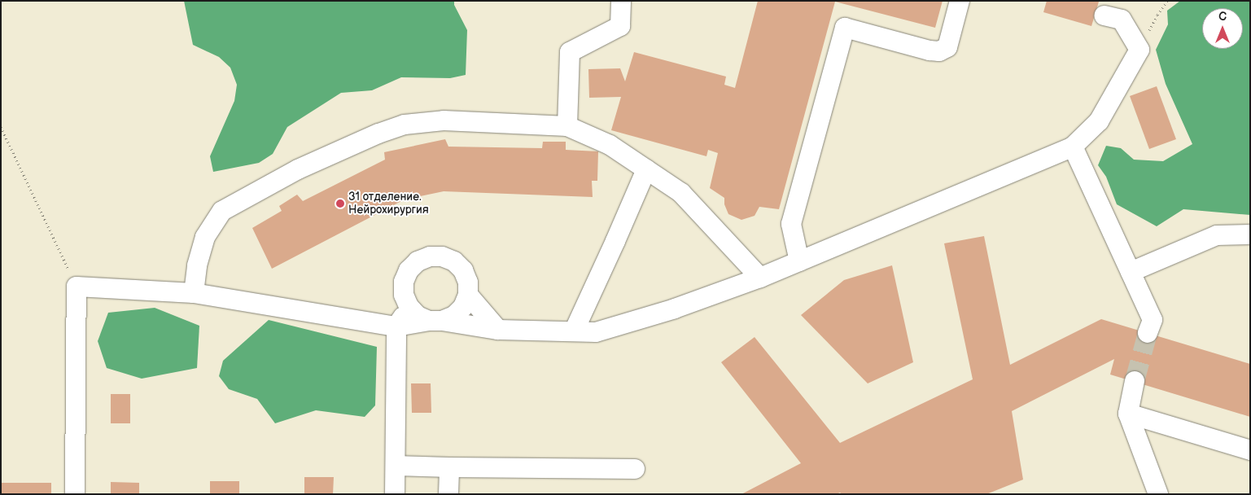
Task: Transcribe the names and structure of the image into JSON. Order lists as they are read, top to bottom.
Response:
{
  "places": ["31 отделение. Нейрохирургия"],
  "north": "top"
}
